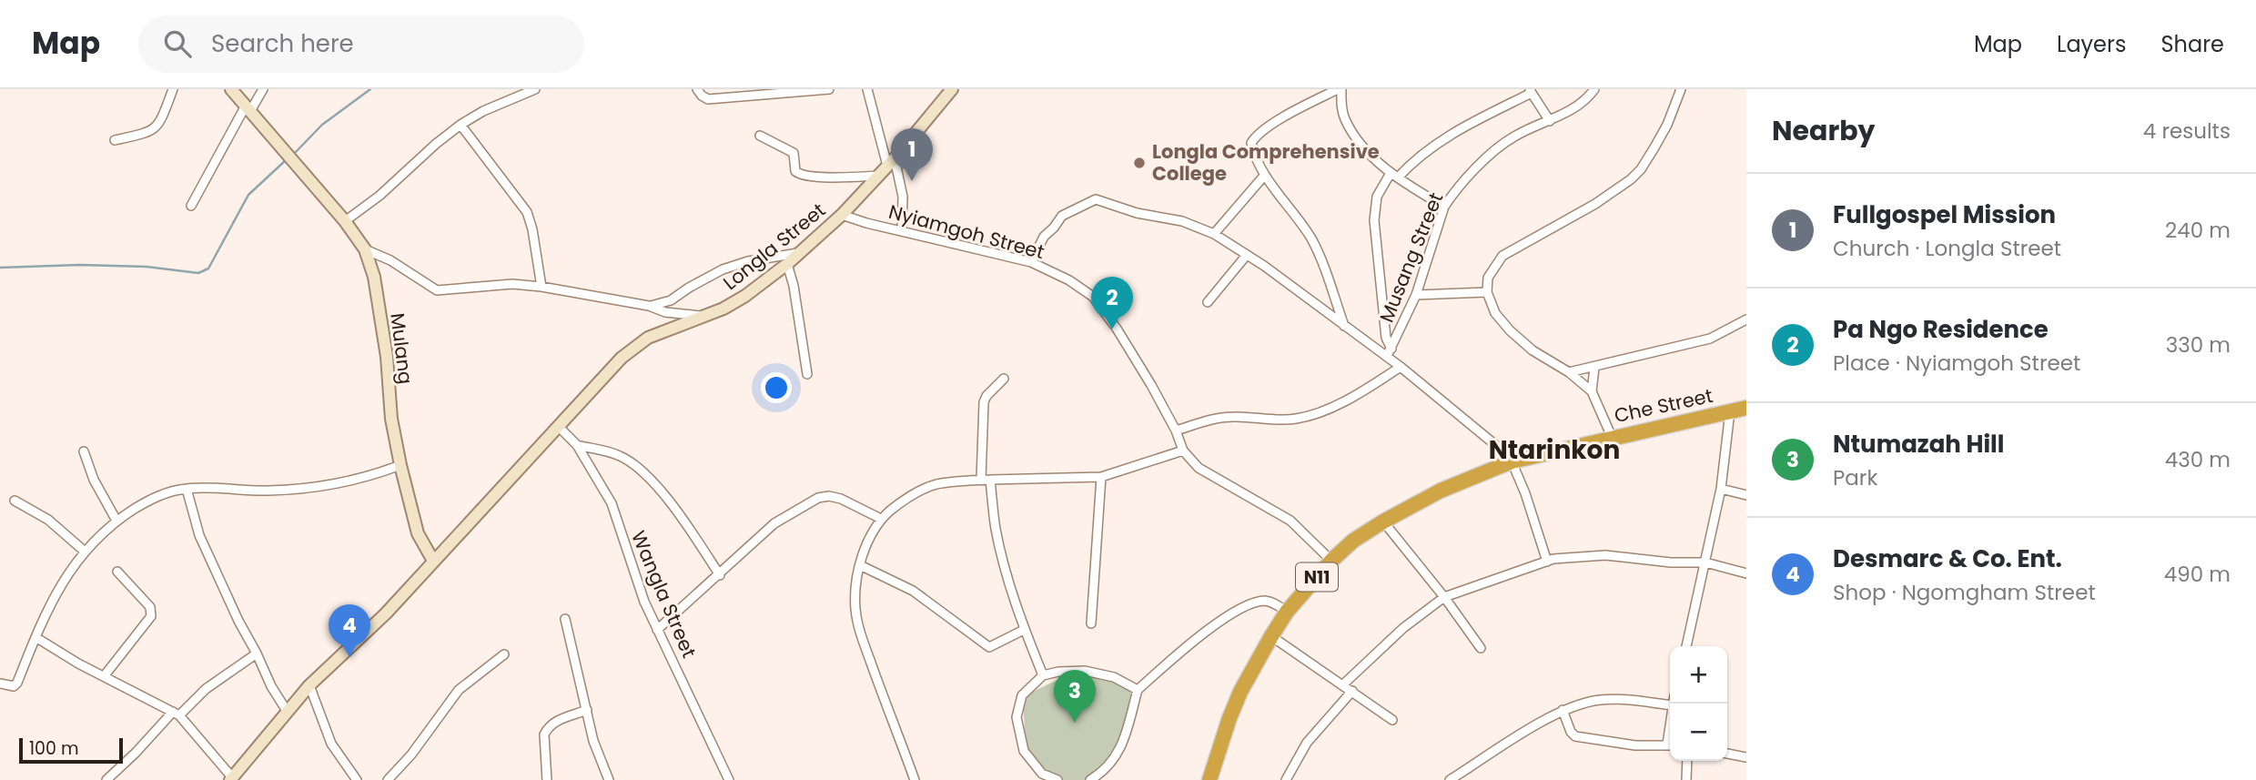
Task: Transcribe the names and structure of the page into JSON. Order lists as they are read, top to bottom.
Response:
{
  "streets": {
    "highway": ["Che Street", "N11"],
    "main road": ["Longla Street", "Mulang"],
    "street": ["Nyiamgoh Street", "Musang Street", "Wangla Street"]
  },
  "crossings": [
    ["Nyiamgoh Street", "Longla Street"],
    ["Nyiamgoh Street", "N11"],
    ["Longla Street", "Mulang"],
    ["Longla Street", "Wangla Street"],
    ["Che Street", "N11"]
  ],
  "districts": ["Ntarinkon"],
  "places": ["Longla Comprehensive College"],
  "scale_bar": "100 m",
  "page": {
    "header": "Map",
    "search": "Search here",
    "nav": ["Map", "Layers", "Share"],
    "heading": ["Nearby", "4 results"],
    "pins": [
      "1",
      "2",
      "4",
      "3"
    ],
    "list": [
      {
        "mark": "1",
        "name": "Fullgospel Mission",
        "note": "Church · Longla Street",
        "value": "240 m"
      },
      {
        "mark": "2",
        "name": "Pa Ngo Residence",
        "note": "Place · Nyiamgoh Street",
        "value": "330 m"
      },
      {
        "mark": "3",
        "name": "Ntumazah Hill",
        "note": "Park",
        "value": "430 m"
      },
      {
        "mark": "4",
        "name": "Desmarc & Co. Ent.",
        "note": "Shop · Ngomgham Street",
        "value": "490 m"
      }
    ],
    "map_buttons": ["+", "−"],
    "scale": "100 m"
  }
}
